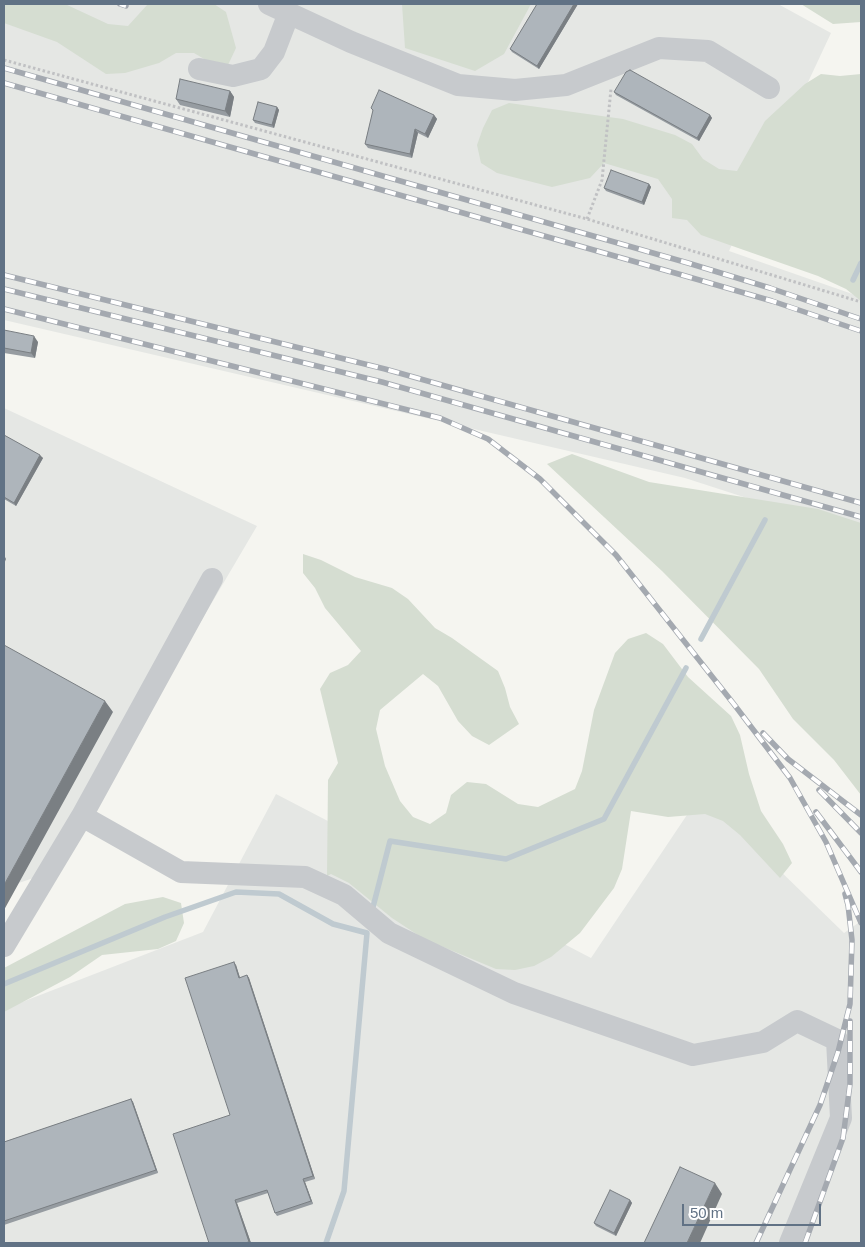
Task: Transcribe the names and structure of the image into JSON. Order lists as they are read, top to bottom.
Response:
{
  "scale_bar": "50 m"
}
